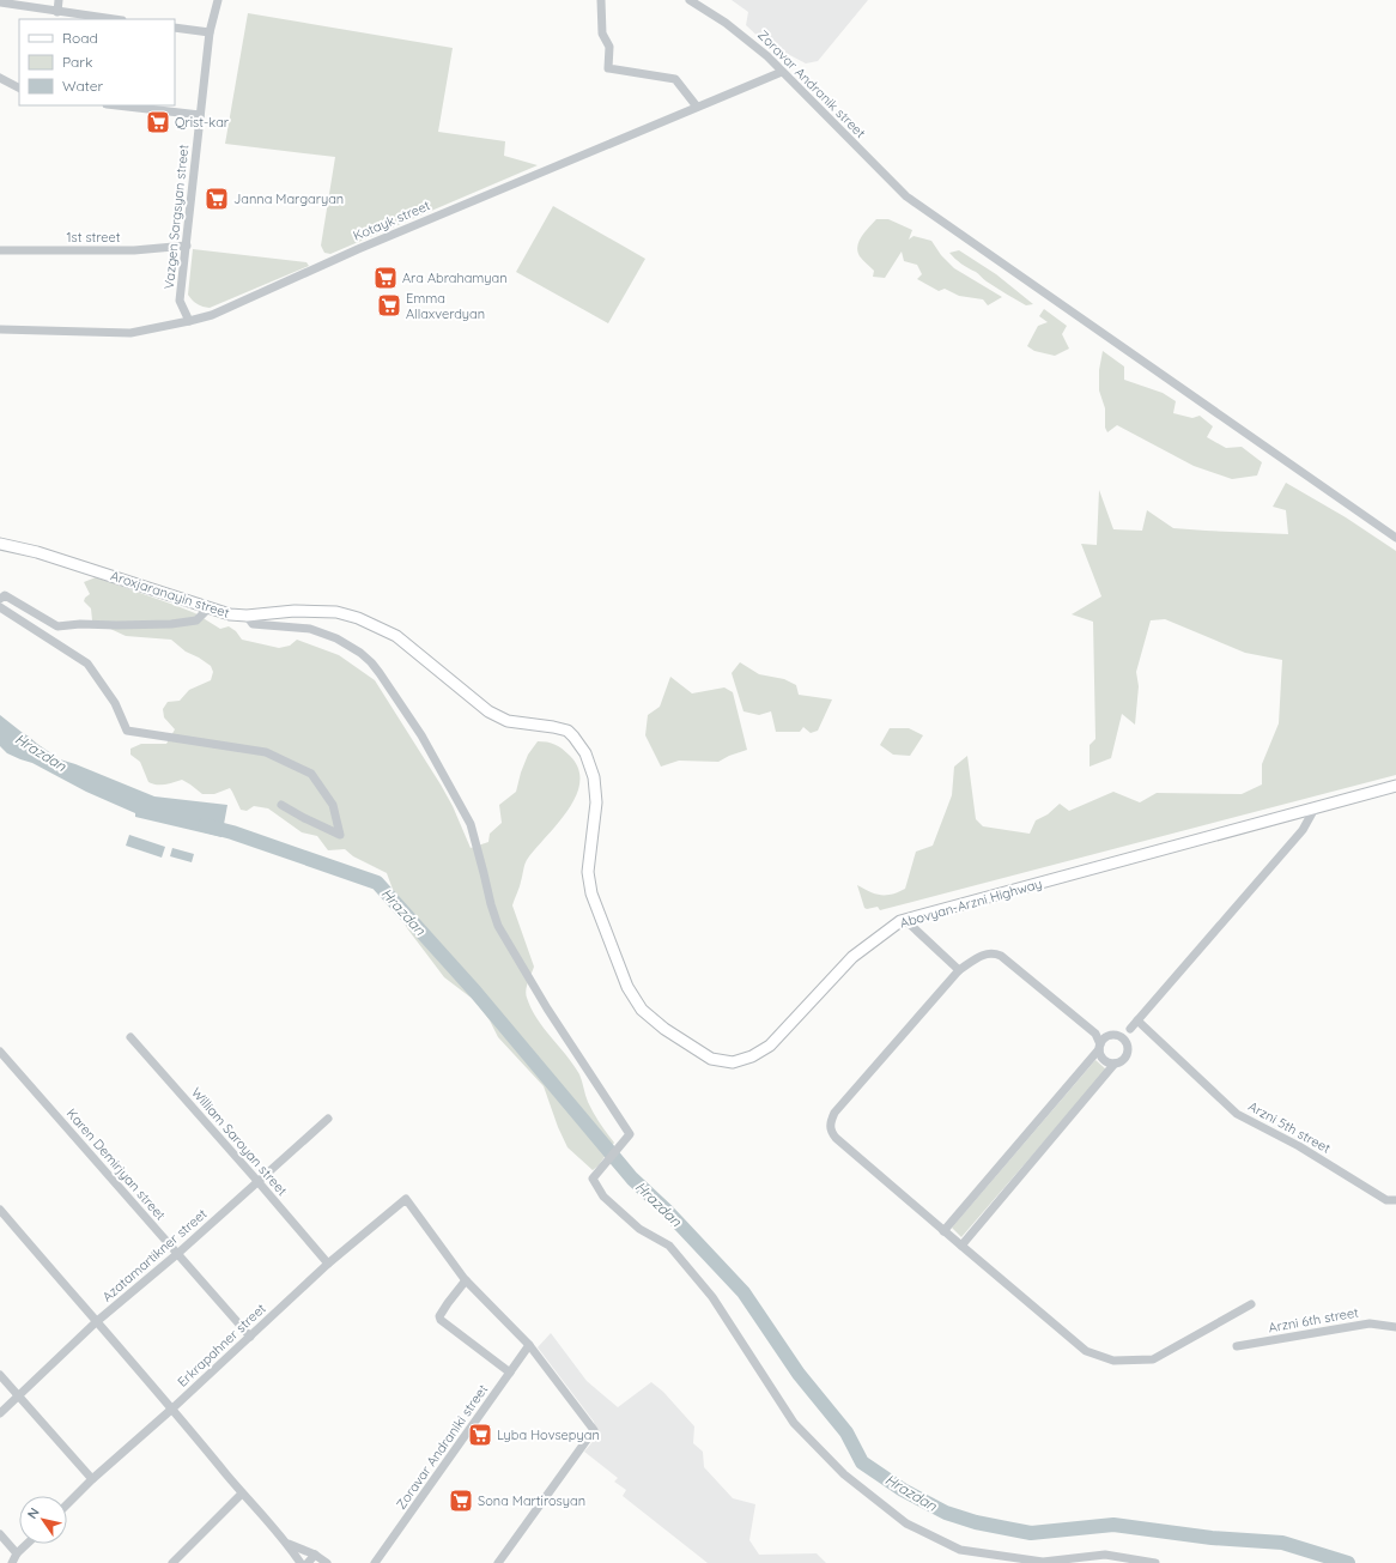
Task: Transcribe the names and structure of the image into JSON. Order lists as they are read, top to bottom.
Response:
{
  "streets": {
    "main road": ["Aroxjaranayin street", "Abovyan-Arzni Highway"],
    "street": [
      "Zoravar Andranik street",
      "Vazgen Sargsyan street",
      "Kotayk street",
      "1st street",
      "Arzni 5th street",
      "William Saroyan street",
      "Karen Demirjyan street",
      "Azatamartikner street",
      "Arzni 6th street",
      "Erkrapahner street",
      "Zoravar Andraniki street"
    ]
  },
  "crossings": [
    ["Zoravar Andranik street", "Kotayk street"],
    ["Vazgen Sargsyan street", "Kotayk street"],
    ["Vazgen Sargsyan street", "1st street"],
    ["Aroxjaranayin street", "Abovyan-Arzni Highway"],
    ["William Saroyan street", "Azatamartikner street"],
    ["William Saroyan street", "Erkrapahner street"],
    ["Karen Demirjyan street", "Azatamartikner street"],
    ["Karen Demirjyan street", "Erkrapahner street"]
  ],
  "water": ["Hrazdan"],
  "places": {
    "supermarket": [
      "Qrist-kar",
      "Janna Margaryan",
      "Ara Abrahamyan",
      "Emma Allaxverdyan",
      "Lyba Hovsepyan",
      "Sona Martirosyan"
    ]
  },
  "legend": ["Road", "Park", "Water"],
  "north": "top left"
}
